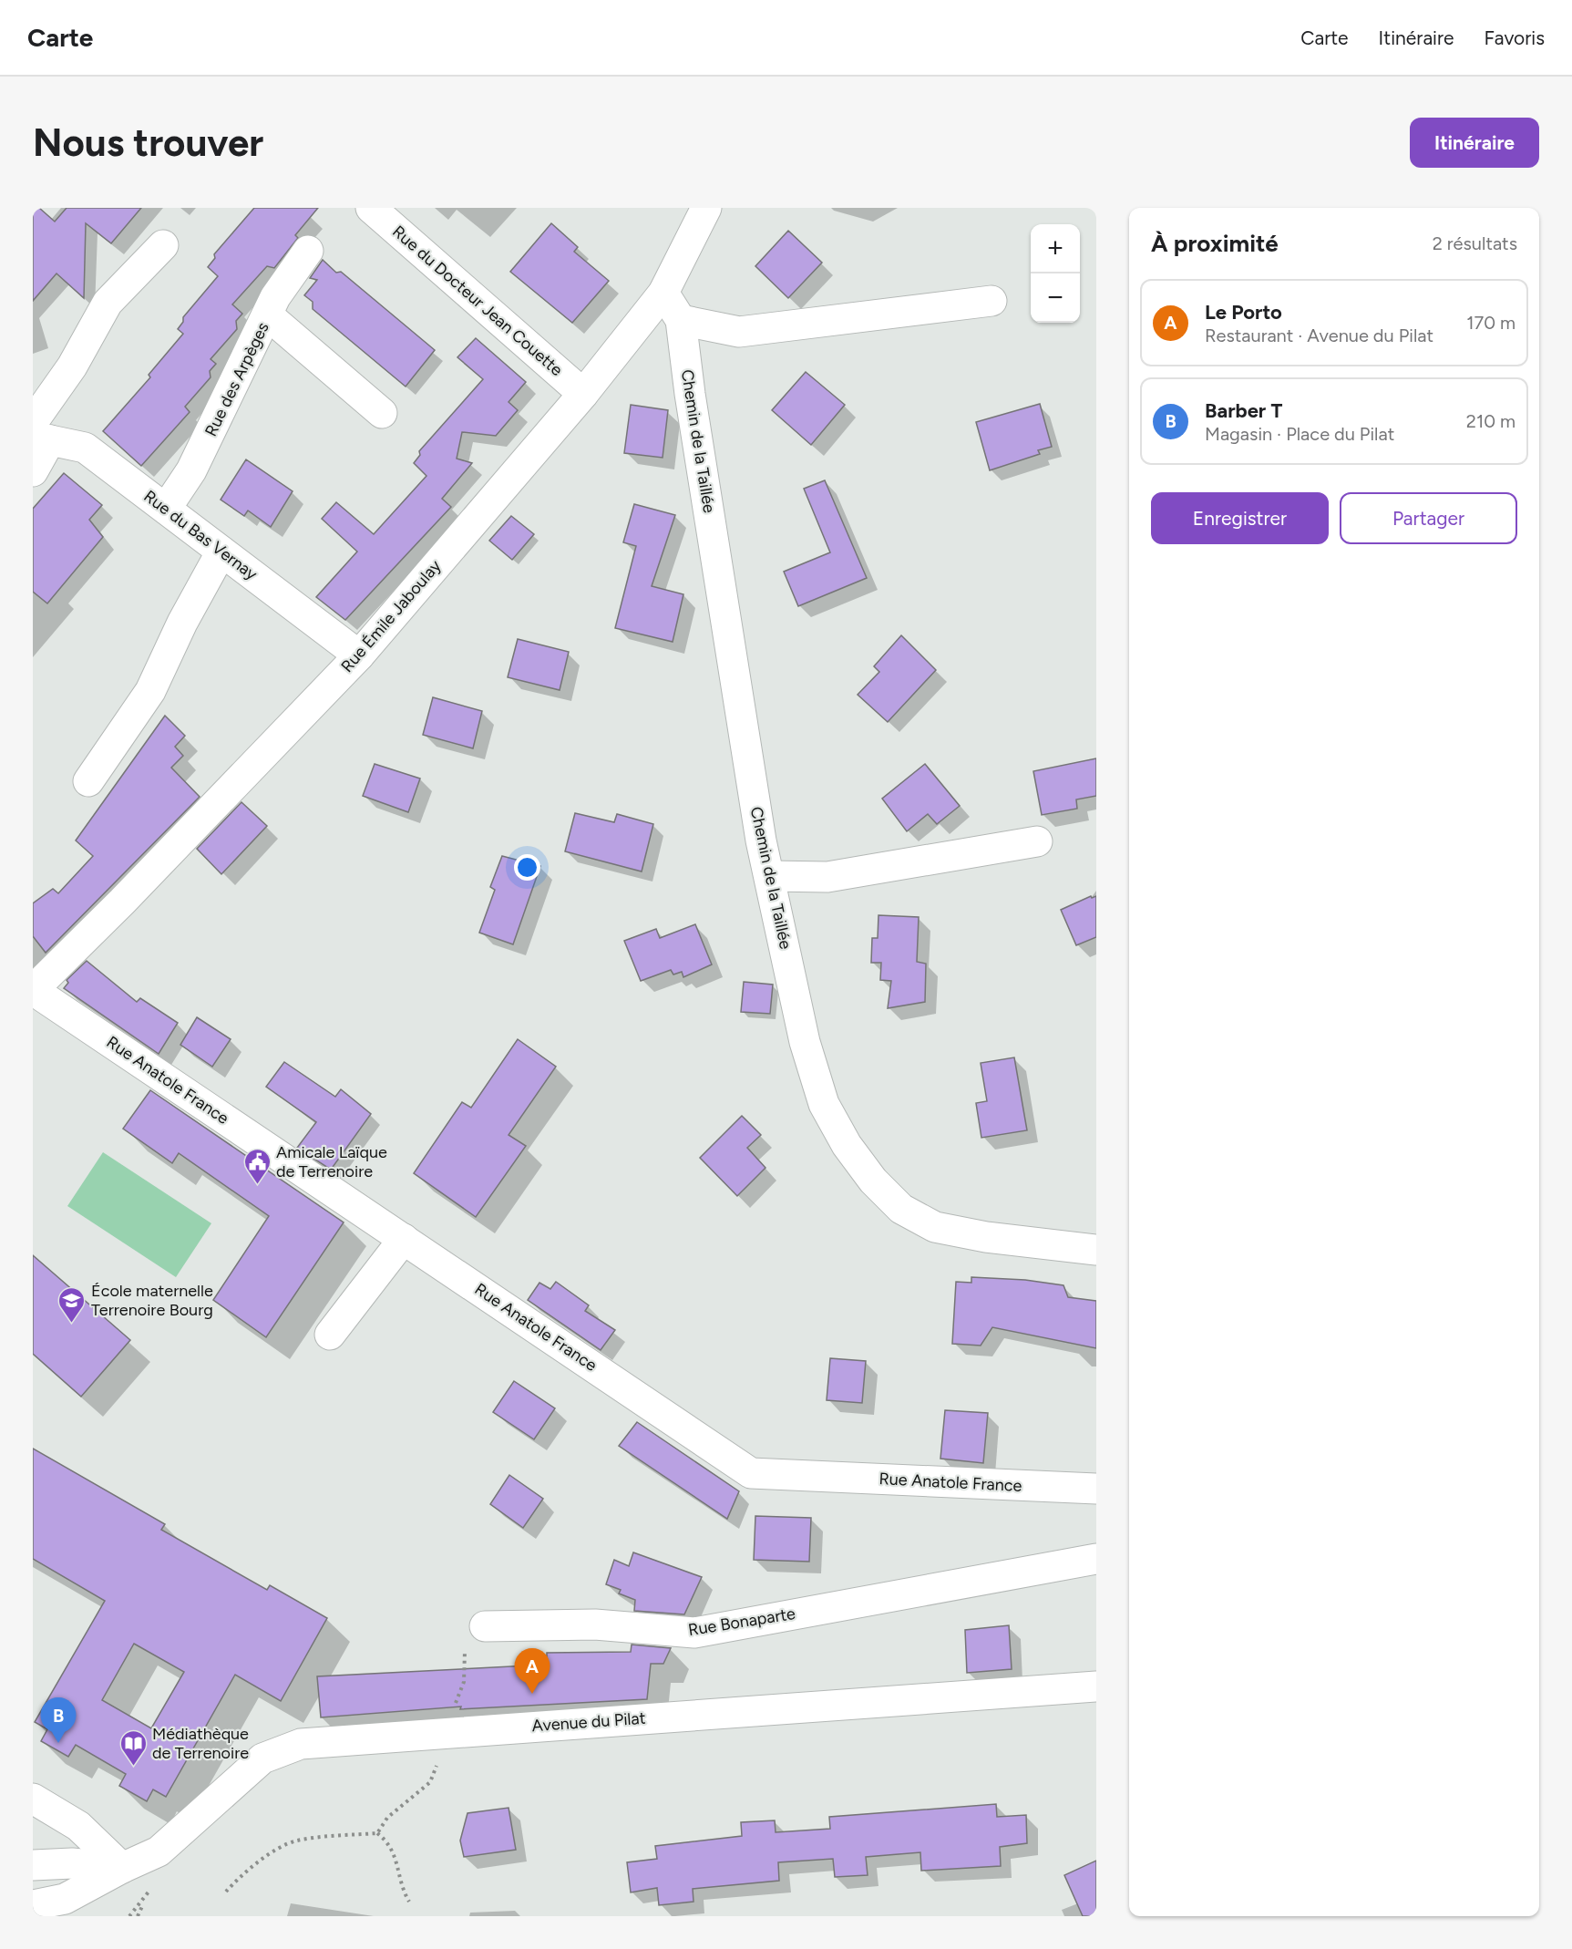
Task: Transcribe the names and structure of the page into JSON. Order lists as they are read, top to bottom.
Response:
{
  "streets": {
    "street": [
      "Rue du Docteur Jean Couette",
      "Rue des Arpèges",
      "Chemin de la Taillée",
      "Rue du Bas Vernay",
      "Rue Émile Jaboulay",
      "Rue Anatole France",
      "Rue Bonaparte",
      "Avenue du Pilat"
    ]
  },
  "crossings": [
    ["Rue du Docteur Jean Couette", "Rue Émile Jaboulay"],
    ["Rue des Arpèges", "Rue du Bas Vernay"],
    ["Chemin de la Taillée", "Rue Émile Jaboulay"],
    ["Rue du Bas Vernay", "Rue Émile Jaboulay"],
    ["Rue Émile Jaboulay", "Rue Anatole France"]
  ],
  "places": {
    "public building": ["Amicale Laïque de Terrenoire"],
    "school or university": ["École maternelle Terrenoire Bourg"],
    "library": ["Médiathèque de Terrenoire"]
  },
  "page": {
    "header": "Carte",
    "nav": ["Carte", "Itinéraire", "Favoris"],
    "buttons": [
      "Itinéraire",
      ["Enregistrer", "Partager"]
    ],
    "title": "Nous trouver",
    "heading": ["À proximité", "2 résultats"],
    "map_buttons": ["+", "−"],
    "list": [
      {
        "mark": "A",
        "name": "Le Porto",
        "note": "Restaurant · Avenue du Pilat",
        "value": "170 m"
      },
      {
        "mark": "B",
        "name": "Barber T",
        "note": "Magasin · Place du Pilat",
        "value": "210 m"
      }
    ],
    "pins": ["A", "B"]
  }
}
